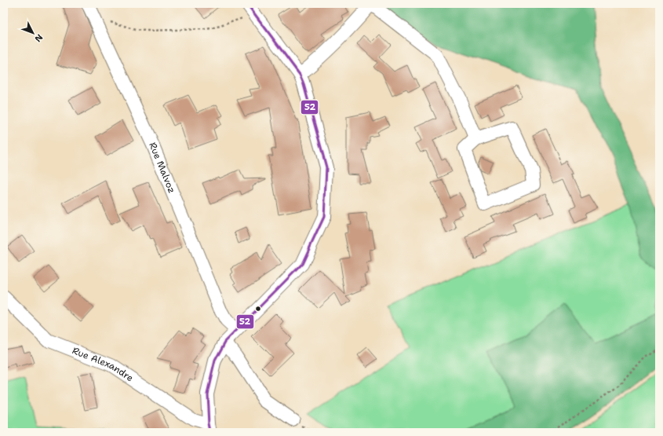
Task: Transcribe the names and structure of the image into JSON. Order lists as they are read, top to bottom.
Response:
{
  "streets": {
    "street": ["Rue Malvoz", "Rue Alexandre"]
  },
  "lines": ["transit line 52"],
  "north": "bottom right"
}
